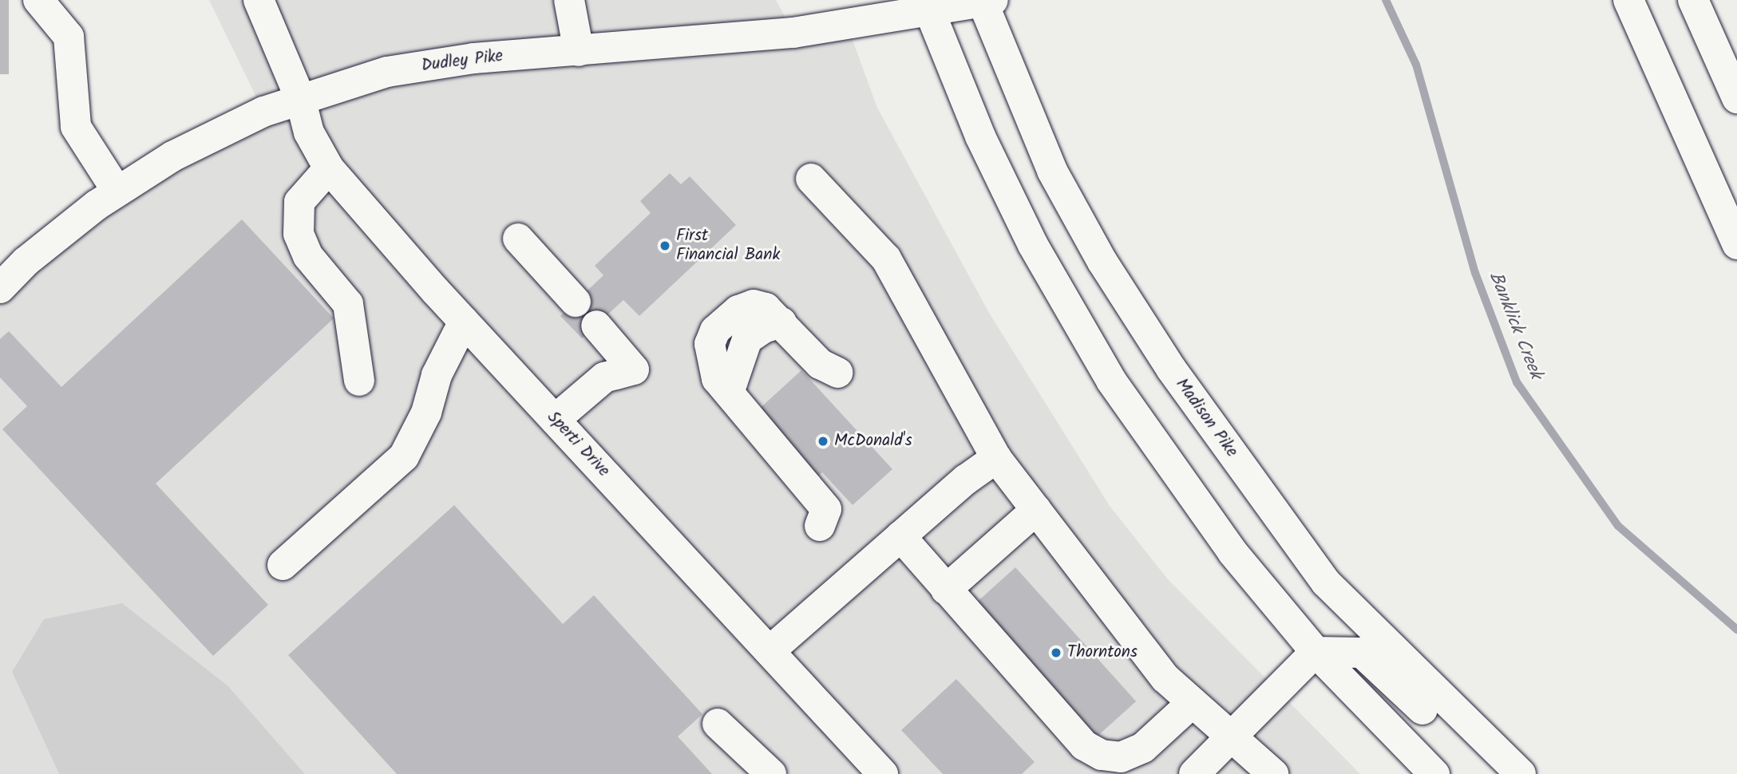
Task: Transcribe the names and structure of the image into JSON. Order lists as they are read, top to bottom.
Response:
{
  "streets": {
    "street": ["Dudley Pike", "Madison Pike", "Sperti Drive"]
  },
  "crossings": [
    ["Dudley Pike", "Madison Pike"],
    ["Dudley Pike", "Sperti Drive"]
  ],
  "water": ["Banklick Creek"],
  "places": ["First Financial Bank", "McDonald's", "Thorntons"]
}
